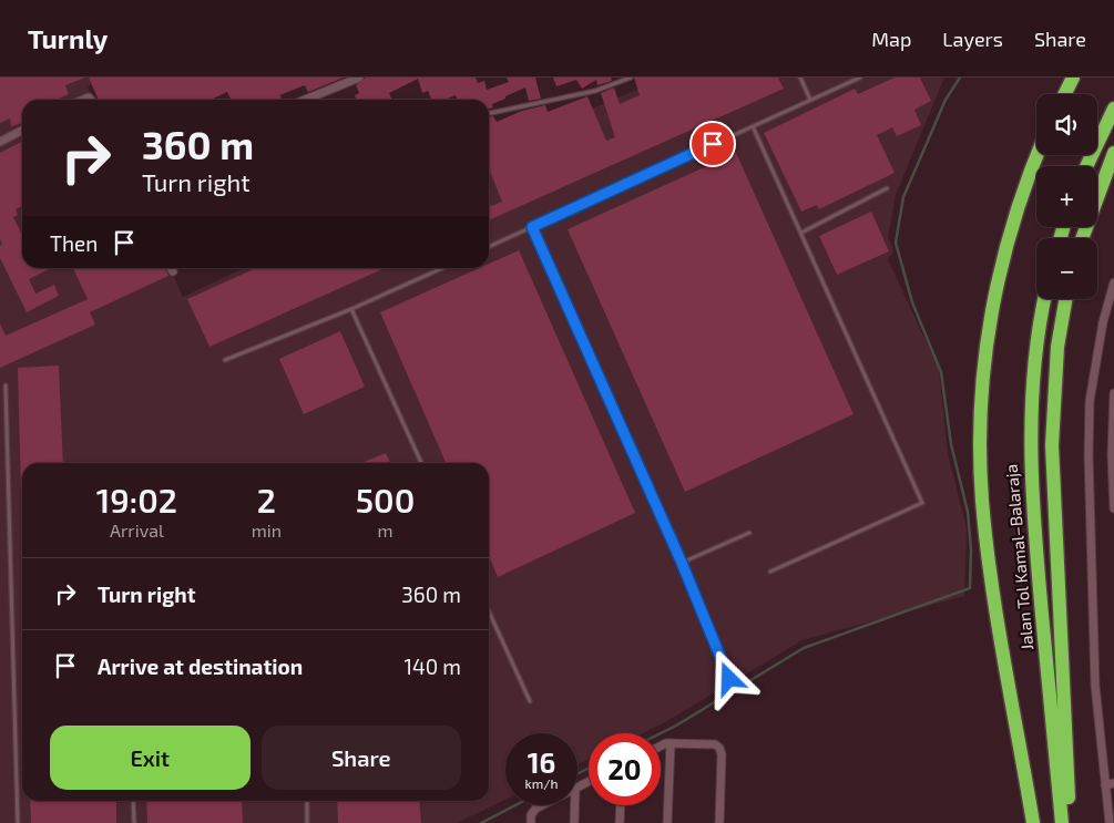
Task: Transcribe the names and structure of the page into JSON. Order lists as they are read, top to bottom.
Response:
{
  "streets": {
    "highway": ["Jalan Tol Kamal–Balaraja"]
  },
  "page": {
    "header": "Turnly",
    "nav": ["Map", "Layers", "Share"],
    "map_buttons": ["+", "−"],
    "turn": ["360 m", "Turn right"],
    "then": "Then",
    "eta": [
      "19:02",
      "Arrival",
      "2",
      "min",
      "500",
      "m"
    ],
    "list": [
      {
        "name": "Turn right",
        "value": "360 m"
      },
      {
        "name": "Arrive at destination",
        "value": "140 m"
      }
    ],
    "buttons": ["Exit", "Share"],
    "speed": "16 km/h",
    "limit": "20"
  }
}
